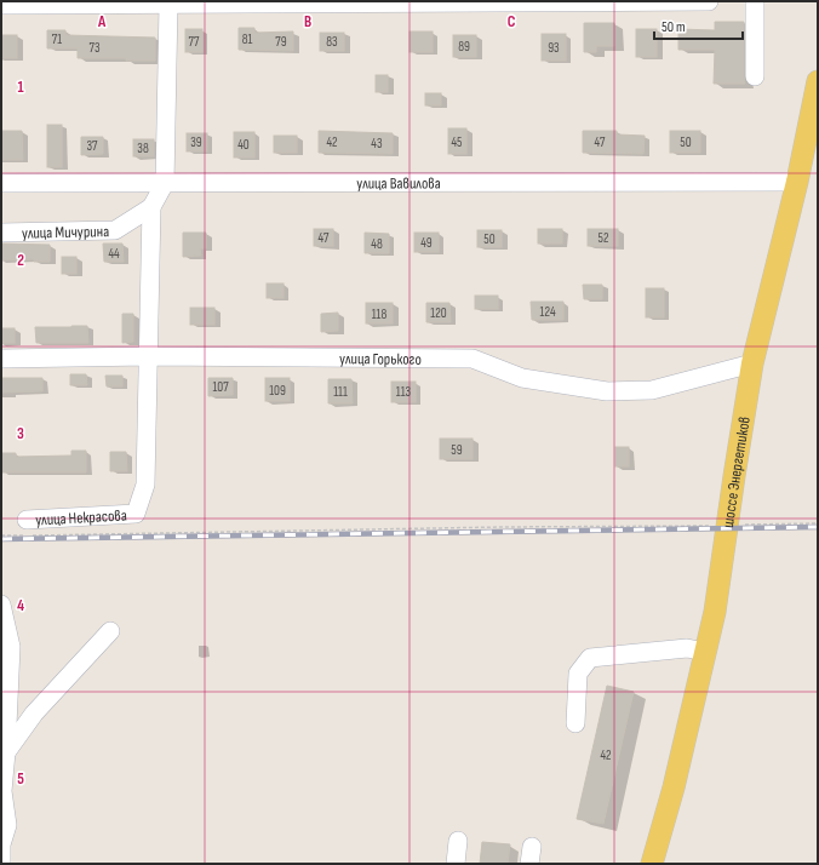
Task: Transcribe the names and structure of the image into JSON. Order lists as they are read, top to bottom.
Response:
{
  "streets": {
    "main road": ["шоссе Энергетиков"],
    "street": [
      "улица Вавилова",
      "улица Мичурина",
      "улица Горького",
      "улица Некрасова"
    ]
  },
  "crossings": [
    ["улица Вавилова", "шоссе Энергетиков"],
    ["улица Горького", "шоссе Энергетиков"],
    ["улица Горького", "улица Некрасова"]
  ],
  "house_numbers": [
    "71",
    "81",
    "77",
    "79",
    "83",
    "89",
    "73",
    "93",
    "39",
    "42",
    "45",
    "47",
    "50",
    "43",
    "40",
    "37",
    "38",
    "47",
    "52",
    "50",
    "49",
    "48",
    "44",
    "124",
    "120",
    "118",
    "107",
    "109",
    "111",
    "113",
    "59",
    "42"
  ],
  "scale_bar": "50 m",
  "grid": {
    "columns": ["A", "B", "C"],
    "rows": [
      "1",
      "2",
      "3",
      "4",
      "5"
    ]
  }
}
